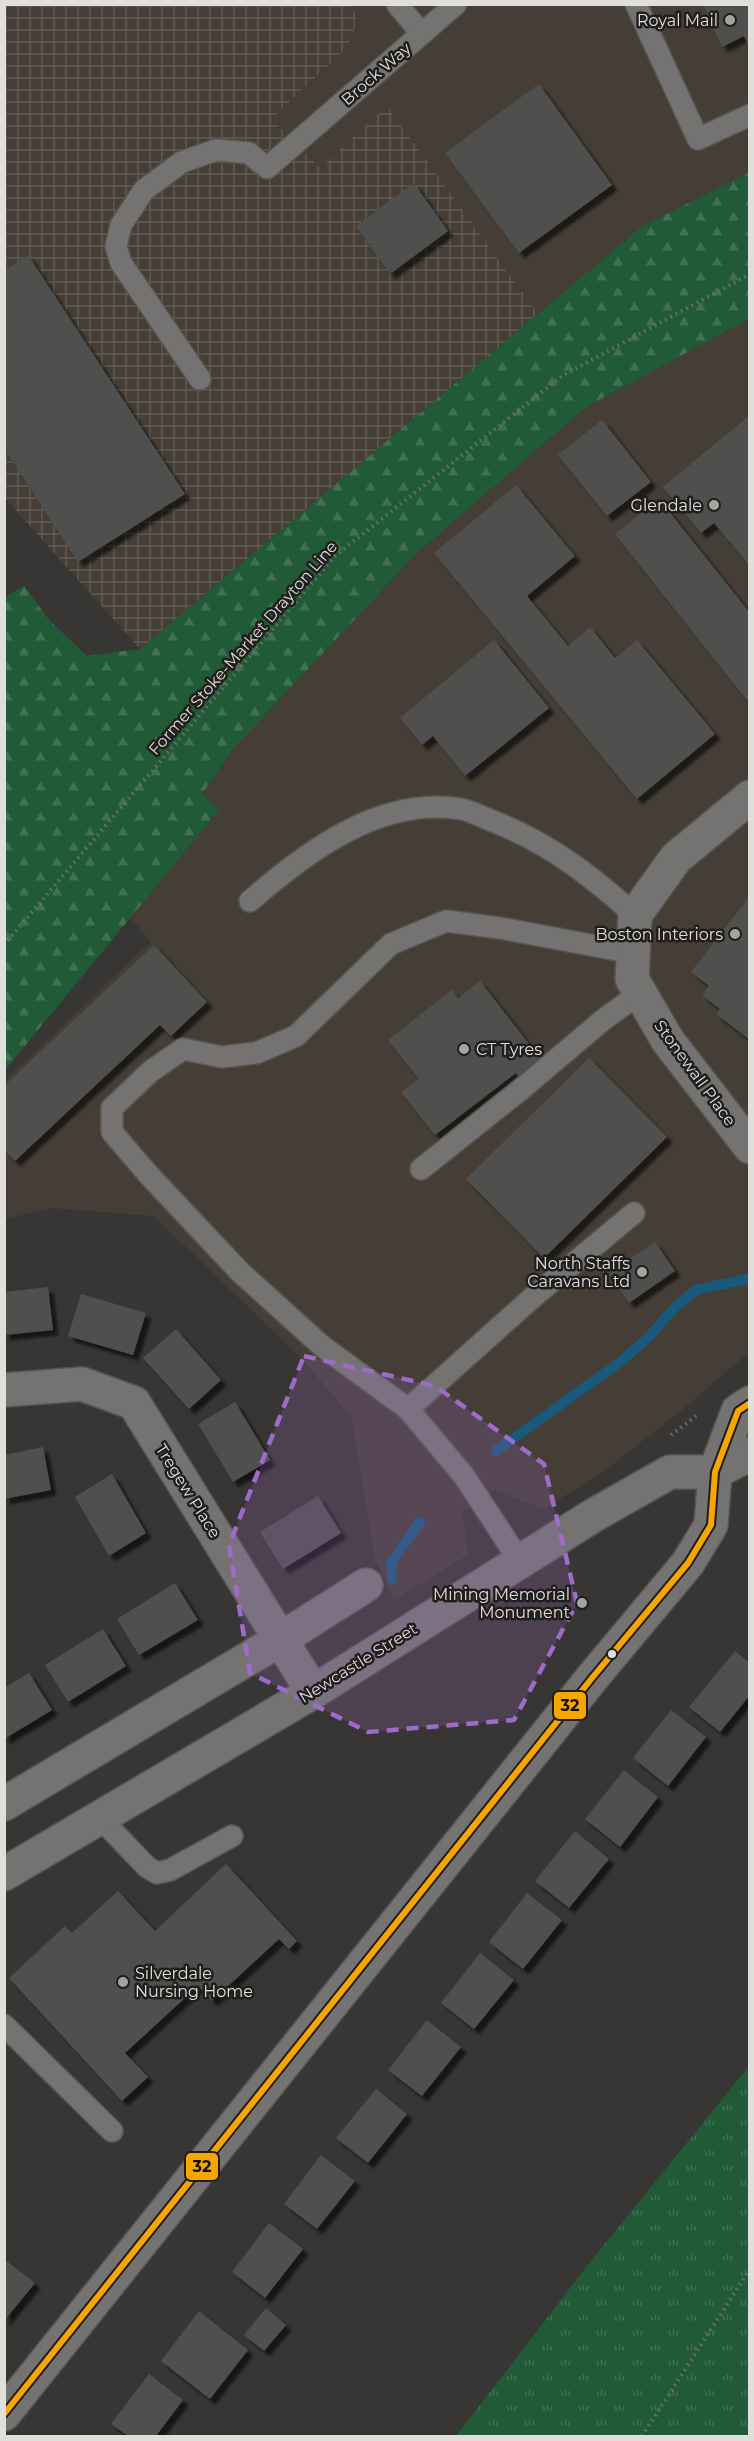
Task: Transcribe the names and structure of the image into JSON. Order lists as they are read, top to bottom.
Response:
{
  "streets": {
    "street": ["Stonewall Place", "Tregew Place", "Newcastle Street"],
    "lane": ["Brock Way"],
    "path": ["Former Stoke-Market Drayton Line"]
  },
  "crossings": [
    ["Tregew Place", "Newcastle Street"]
  ],
  "places": [
    "Royal Mail",
    "Glendale",
    "Boston Interiors",
    "CT Tyres",
    "North Staffs Caravans Ltd",
    "Mining Memorial Monument",
    "Silverdale Nursing Home"
  ],
  "lines": ["transit line 32"]
}
